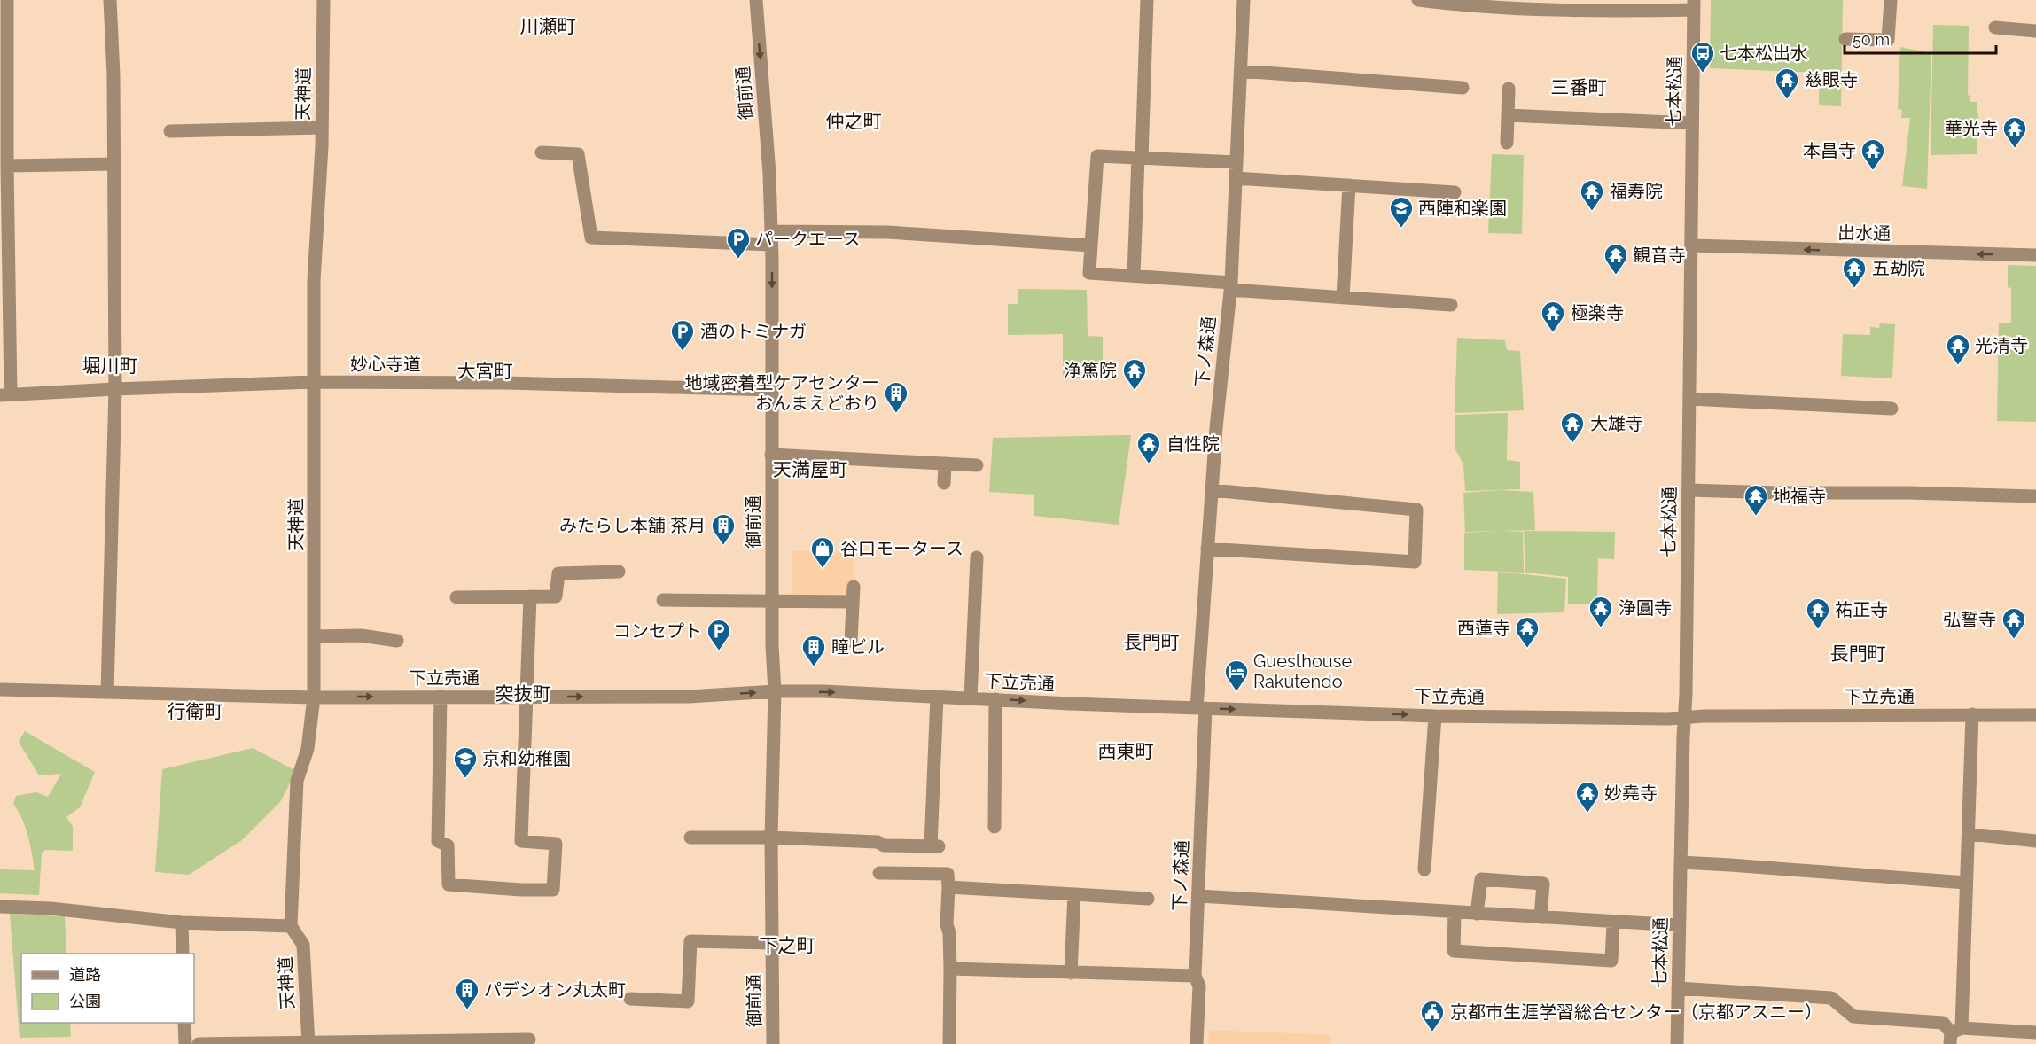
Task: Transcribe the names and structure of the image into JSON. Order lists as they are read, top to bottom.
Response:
{
  "streets": {
    "street": [
      "七本松通",
      "御前通",
      "天神道",
      "出水通",
      "下ノ森通",
      "妙心寺道",
      "下立売通"
    ]
  },
  "crossings": [
    ["七本松通", "出水通"],
    ["七本松通", "下立売通"],
    ["御前通", "妙心寺道"],
    ["御前通", "下立売通"],
    ["天神道", "妙心寺道"],
    ["天神道", "下立売通"],
    ["下ノ森通", "下立売通"]
  ],
  "one_way": ["御前通", "出水通", "下立売通"],
  "districts": [
    "川瀬町",
    "三番町",
    "仲之町",
    "堀川町",
    "大宮町",
    "天満屋町",
    "長門町",
    "長門町",
    "突抜町",
    "行衛町",
    "西東町",
    "下之町"
  ],
  "places": {
    "bus stop": ["七本松出水"],
    "temple": [
      "慈眼寺",
      "華光寺",
      "本昌寺",
      "福寿院",
      "観音寺",
      "五劫院",
      "極楽寺",
      "光清寺",
      "浄篤院",
      "大雄寺",
      "自性院",
      "地福寺",
      "浄圓寺",
      "祐正寺",
      "弘誓寺",
      "西蓮寺",
      "妙堯寺"
    ],
    "school or university": ["西陣和楽園", "京和幼稚園"],
    "parking": ["パークエース", "酒のトミナガ", "コンセプト"],
    "building": [
      "地域密着型ケアセンター おんまえどおり",
      "みたらし本舗 茶月",
      "瞳ビル",
      "パデシオン丸太町"
    ],
    "shop": ["谷口モータース"],
    "hotel": ["Guesthouse Rakutendo"],
    "public building": ["京都市生涯学習総合センター（京都アスニー）"]
  },
  "legend": ["道路", "公園"],
  "scale_bar": "50 m"
}
